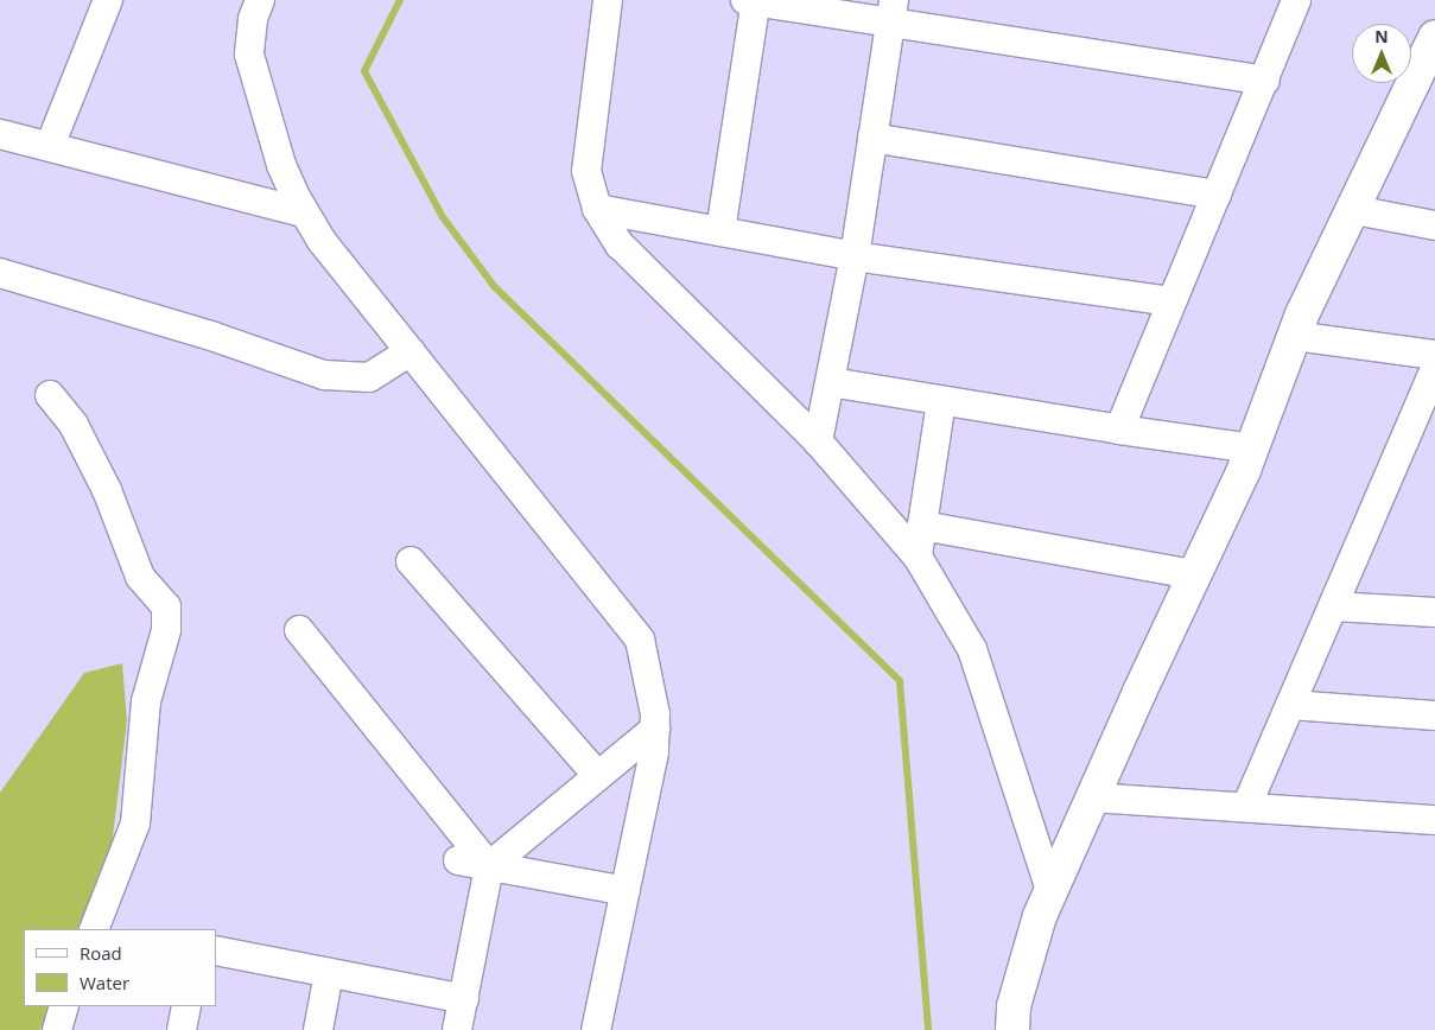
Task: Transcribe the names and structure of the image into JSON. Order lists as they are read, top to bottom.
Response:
{
  "legend": ["Road", "Water"],
  "north": "top"
}
